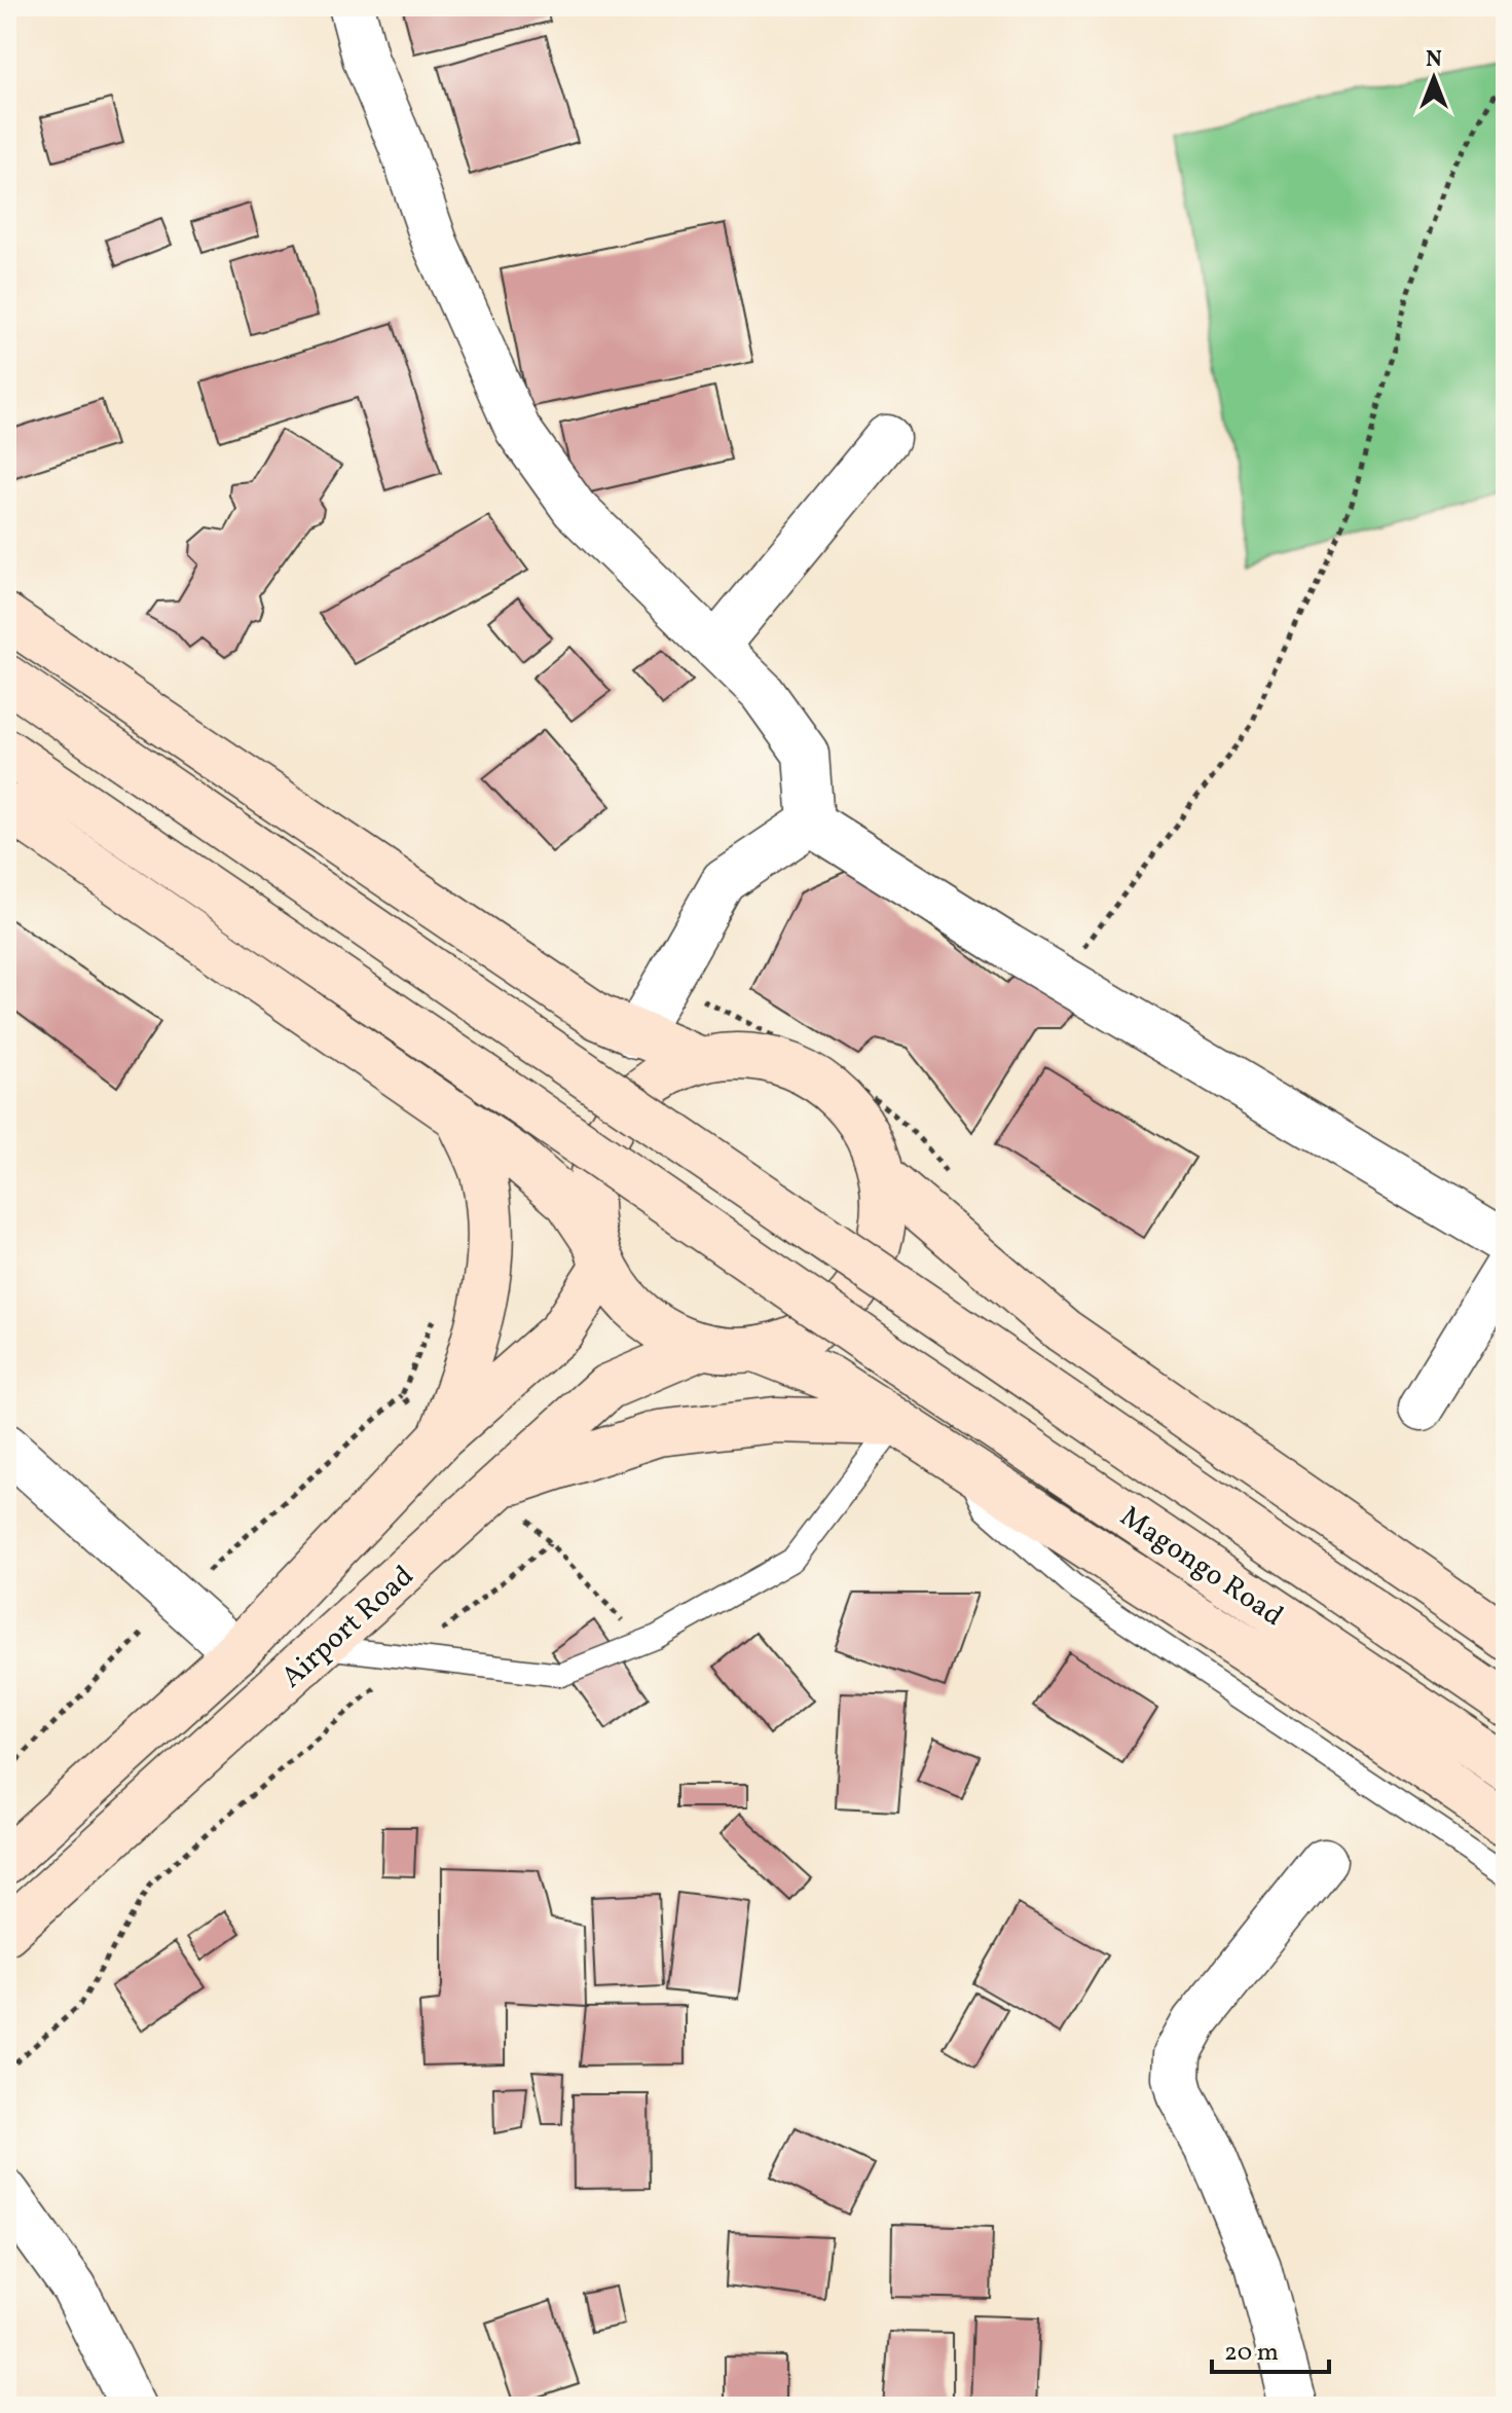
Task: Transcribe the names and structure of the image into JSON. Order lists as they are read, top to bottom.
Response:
{
  "streets": {
    "main road": ["Magongo Road", "Airport Road"]
  },
  "scale_bar": "20 m",
  "north": "top"
}
